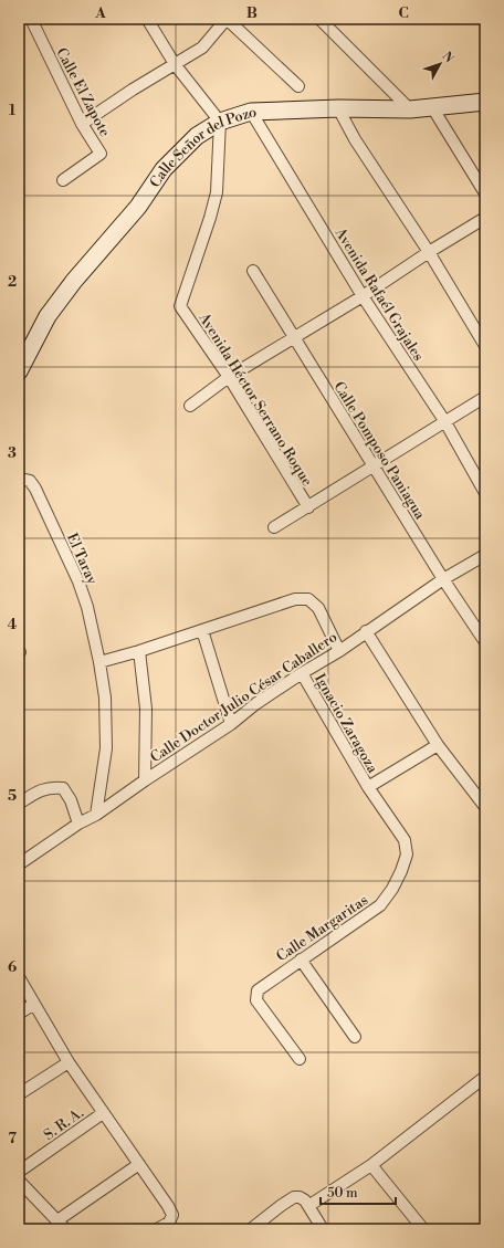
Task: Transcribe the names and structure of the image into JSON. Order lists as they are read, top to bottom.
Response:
{
  "streets": {
    "street": [
      "Calle El Zapote",
      "Calle Señor del Pozo",
      "Avenida Rafaél Grajales",
      "Avenida Héctor Serrano Roque",
      "Calle Pomposo Paniagua",
      "El Taray",
      "Calle Doctor Julio César Caballero",
      "Ignacio Zaragoza",
      "Calle Margaritas",
      "S. R. A."
    ]
  },
  "crossings": [
    ["Calle Señor del Pozo", "Avenida Rafaél Grajales"],
    ["Calle Señor del Pozo", "Avenida Héctor Serrano Roque"],
    ["Calle Pomposo Paniagua", "Calle Doctor Julio César Caballero"],
    ["El Taray", "Calle Doctor Julio César Caballero"],
    ["Calle Doctor Julio César Caballero", "Ignacio Zaragoza"],
    ["Ignacio Zaragoza", "Calle Margaritas"]
  ],
  "scale_bar": "50 m",
  "north": "top right",
  "grid": {
    "columns": ["A", "B", "C"],
    "rows": [
      "1",
      "2",
      "3",
      "4",
      "5",
      "6",
      "7"
    ]
  }
}
